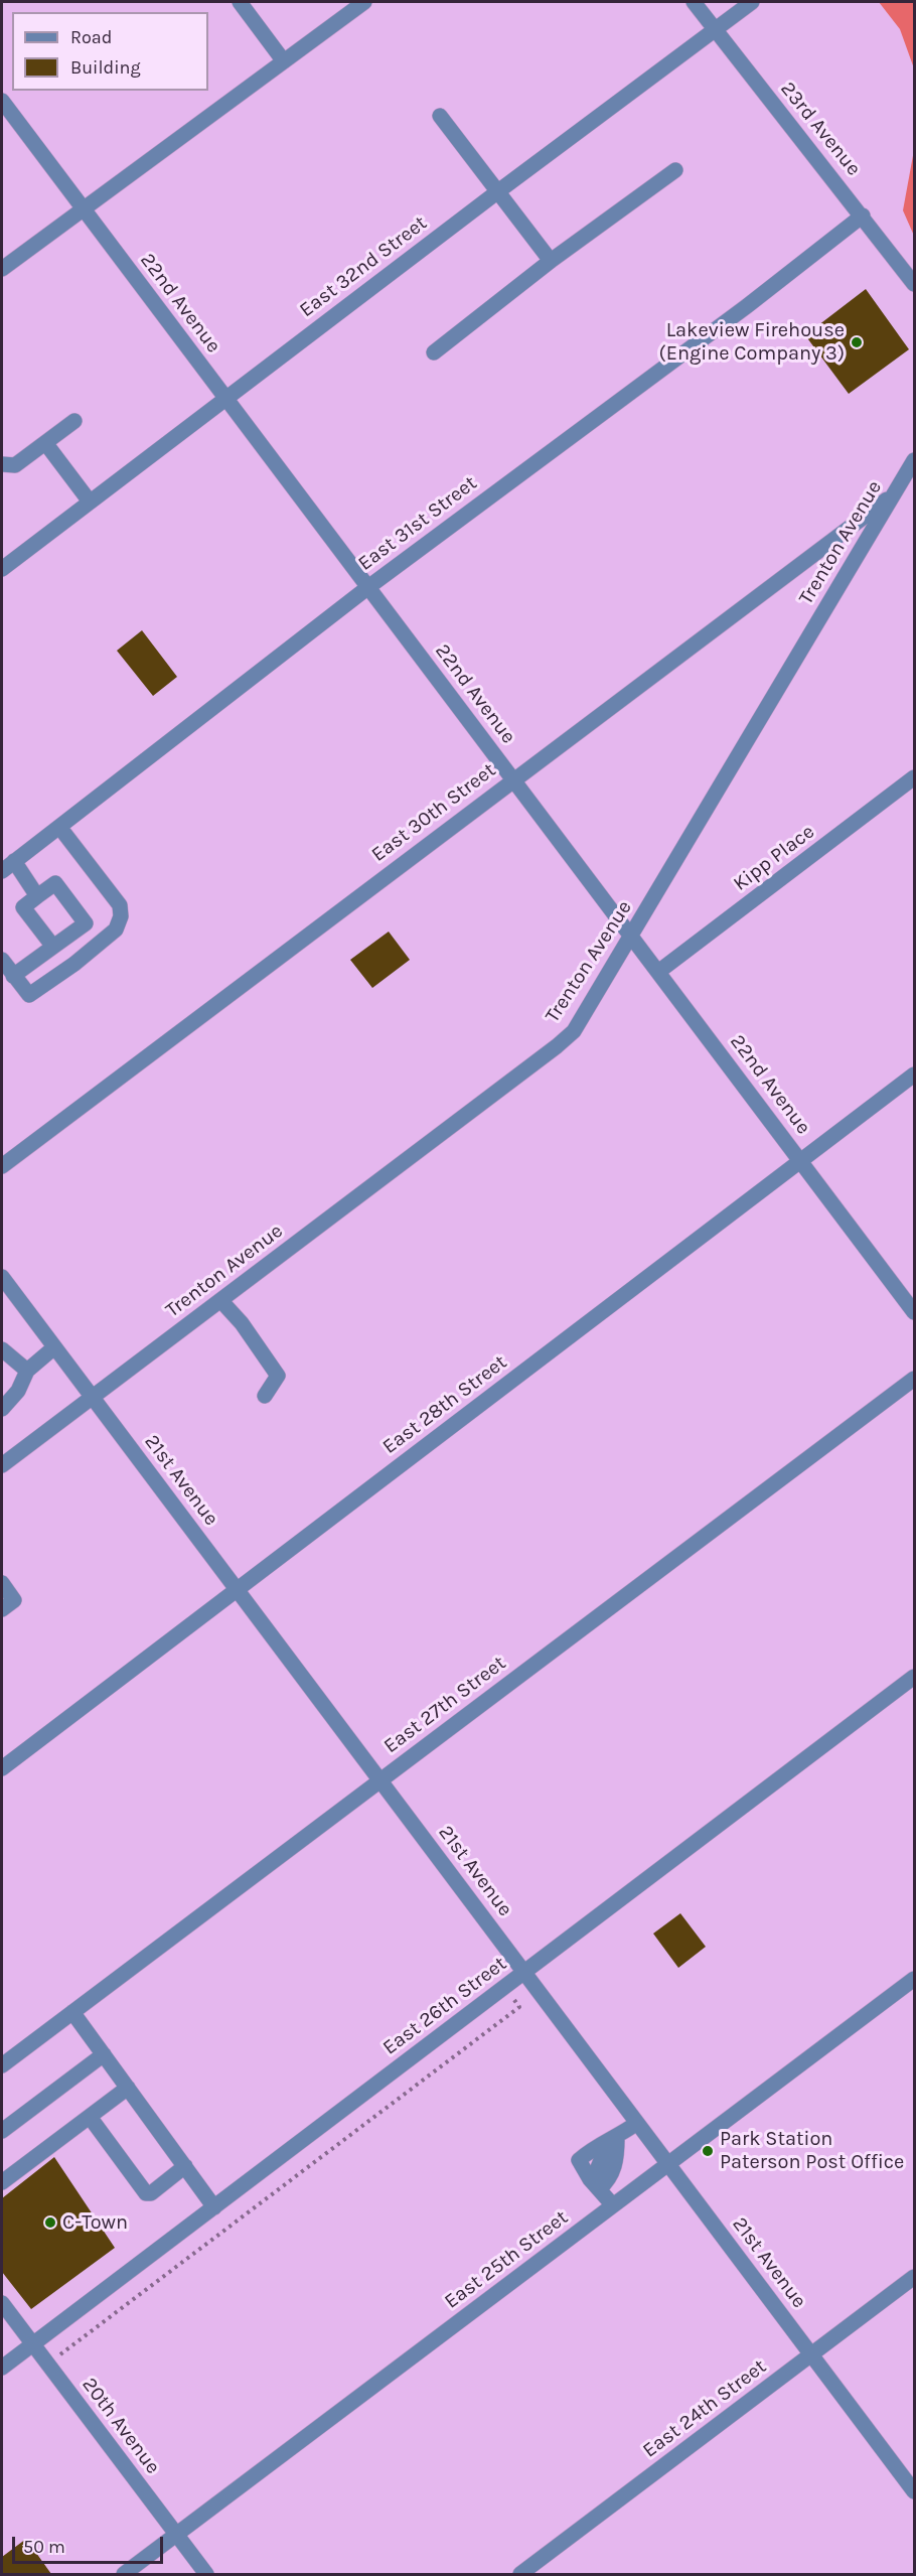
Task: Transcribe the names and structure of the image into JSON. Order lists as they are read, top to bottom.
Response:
{
  "streets": {
    "street": [
      "23rd Avenue",
      "East 32nd Street",
      "22nd Avenue",
      "East 31st Street",
      "Trenton Avenue",
      "East 30th Street",
      "Kipp Place",
      "East 28th Street",
      "21st Avenue",
      "East 27th Street",
      "East 26th Street",
      "East 25th Street",
      "East 24th Street",
      "20th Avenue"
    ]
  },
  "crossings": [
    ["23rd Avenue", "East 32nd Street"],
    ["23rd Avenue", "East 31st Street"],
    ["East 32nd Street", "22nd Avenue"],
    ["22nd Avenue", "East 31st Street"],
    ["22nd Avenue", "Trenton Avenue"],
    ["22nd Avenue", "East 30th Street"],
    ["22nd Avenue", "Kipp Place"],
    ["22nd Avenue", "East 28th Street"],
    ["Trenton Avenue", "East 30th Street"],
    ["Trenton Avenue", "21st Avenue"],
    ["East 28th Street", "21st Avenue"],
    ["21st Avenue", "East 27th Street"],
    ["21st Avenue", "East 26th Street"],
    ["21st Avenue", "East 25th Street"],
    ["21st Avenue", "East 24th Street"],
    ["East 26th Street", "20th Avenue"],
    ["East 25th Street", "20th Avenue"]
  ],
  "places": ["Lakeview Firehouse (Engine Company 3)", "Park Station Paterson Post Office", "C-Town"],
  "legend": ["Road", "Building"],
  "scale_bar": "50 m"
}
